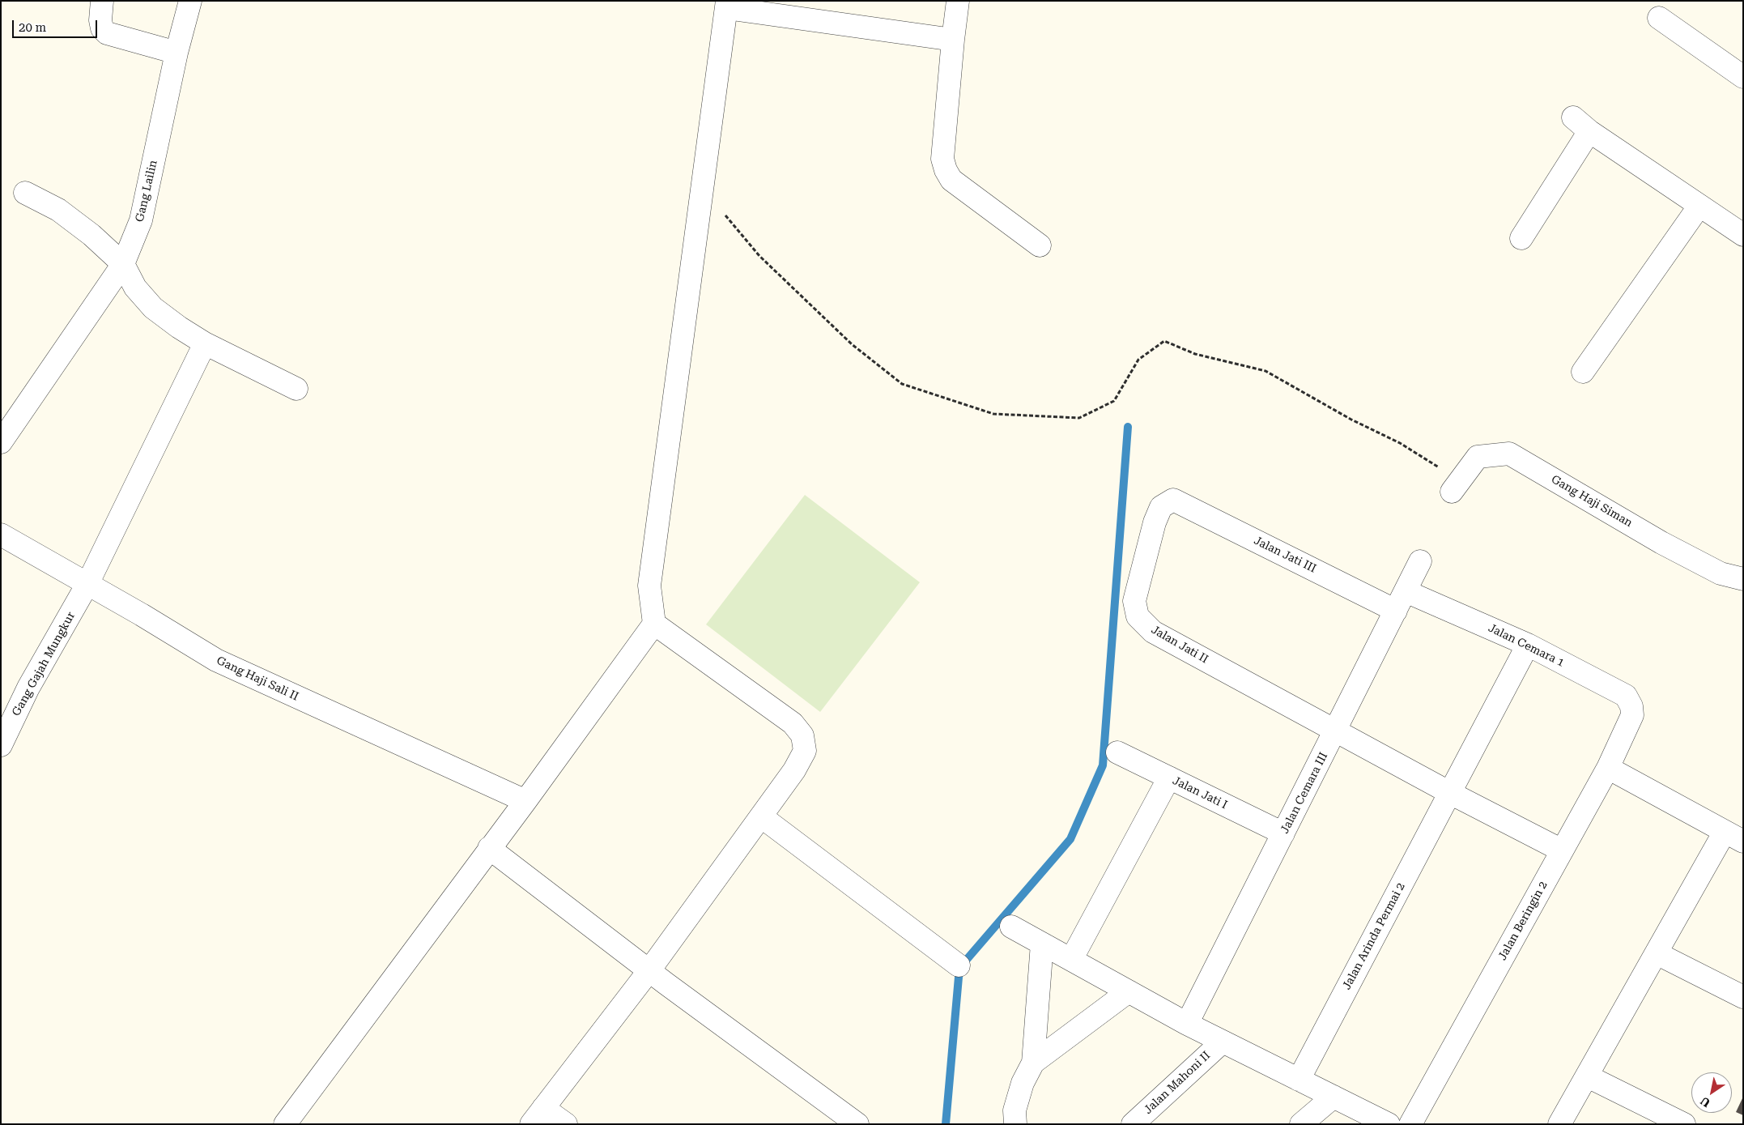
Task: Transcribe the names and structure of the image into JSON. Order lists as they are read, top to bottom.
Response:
{
  "streets": {
    "street": [
      "Gang Lailin",
      "Gang Haji Siman",
      "Jalan Jati III",
      "Jalan Jati II",
      "Jalan Cemara 1",
      "Gang Gajah Mungkur",
      "Gang Haji Sali II",
      "Jalan Jati I",
      "Jalan Cemara III",
      "Jalan Beringin 2",
      "Jalan Arinda Permai 2",
      "Jalan Mahoni II"
    ]
  },
  "crossings": [
    ["Jalan Jati III", "Jalan Jati II"],
    ["Jalan Jati III", "Jalan Cemara 1"],
    ["Jalan Jati III", "Jalan Cemara III"],
    ["Jalan Jati II", "Jalan Cemara III"],
    ["Jalan Cemara 1", "Jalan Cemara III"],
    ["Jalan Cemara 1", "Jalan Beringin 2"],
    ["Jalan Cemara 1", "Jalan Arinda Permai 2"],
    ["Gang Gajah Mungkur", "Gang Haji Sali II"],
    ["Jalan Jati I", "Jalan Cemara III"]
  ],
  "scale_bar": "20 m",
  "north": "bottom left"
}
